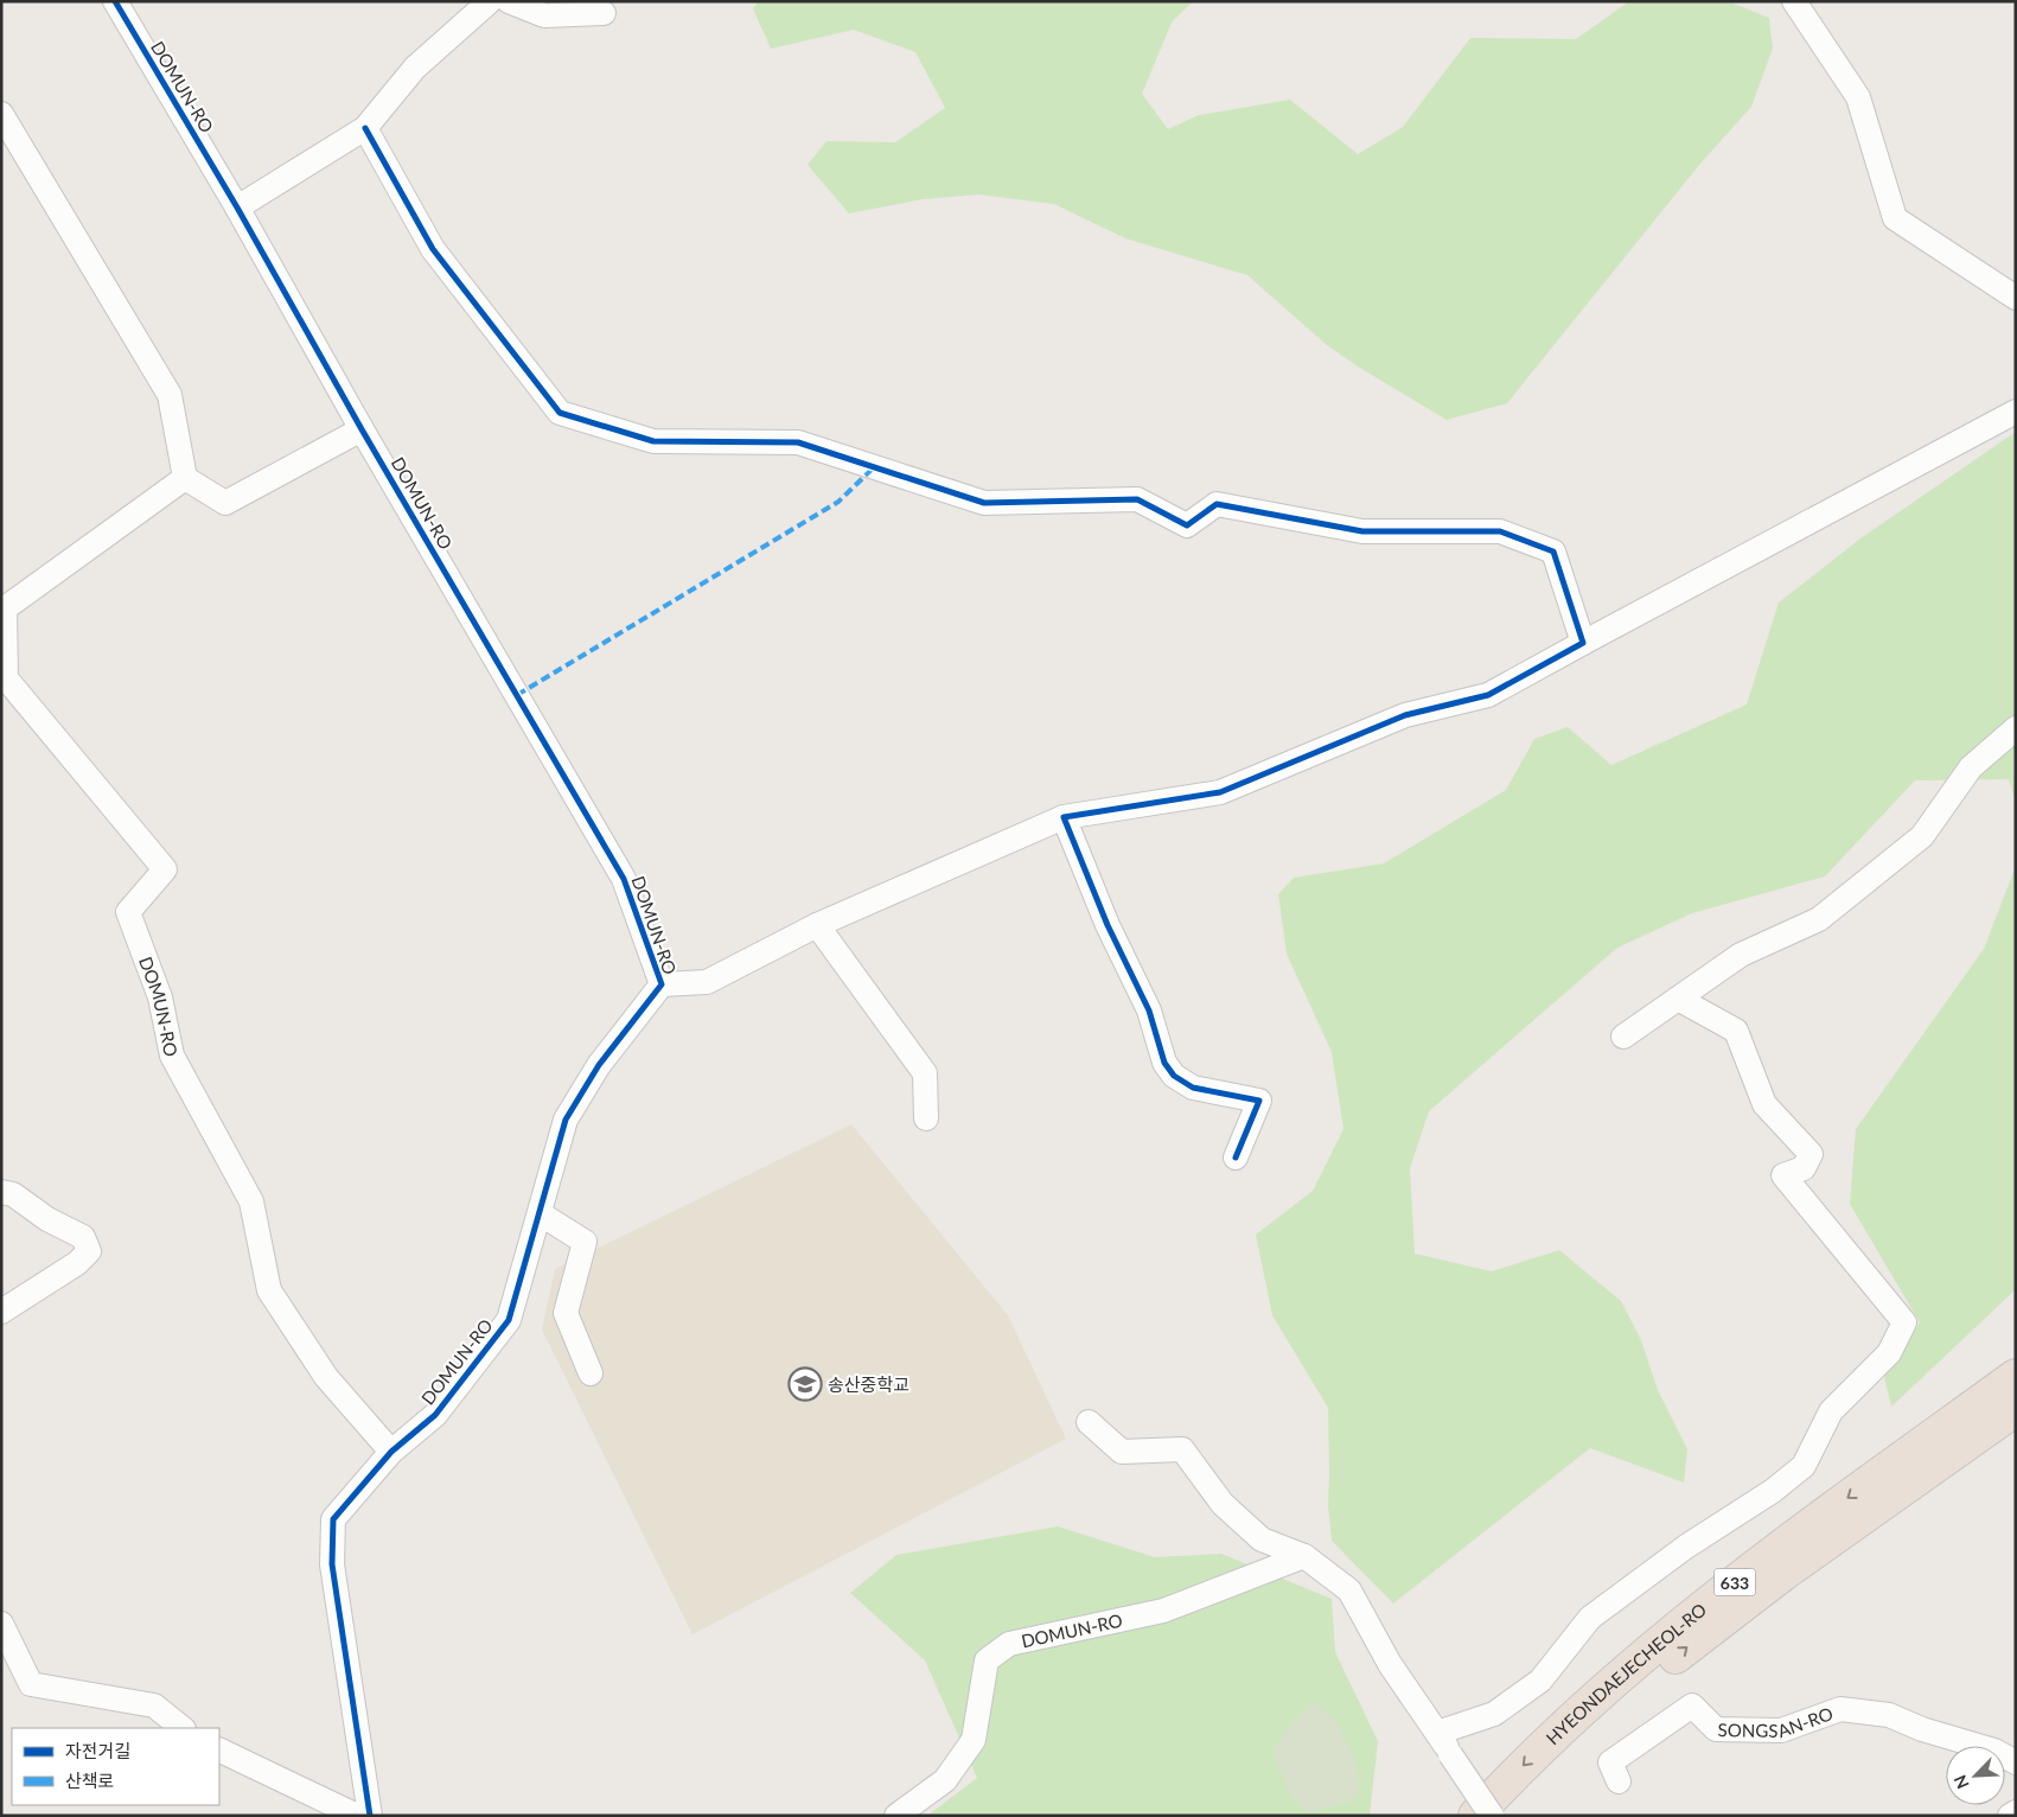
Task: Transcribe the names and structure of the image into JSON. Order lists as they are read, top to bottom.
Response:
{
  "streets": {
    "highway": ["633", "HYEONDAEJECHEOL-RO"],
    "street": ["DOMUN-RO", "SONGSAN-RO"]
  },
  "places": {
    "school or university": ["송산중학교"]
  },
  "legend": ["자전거길", "산책로"],
  "north": "bottom left"
}
